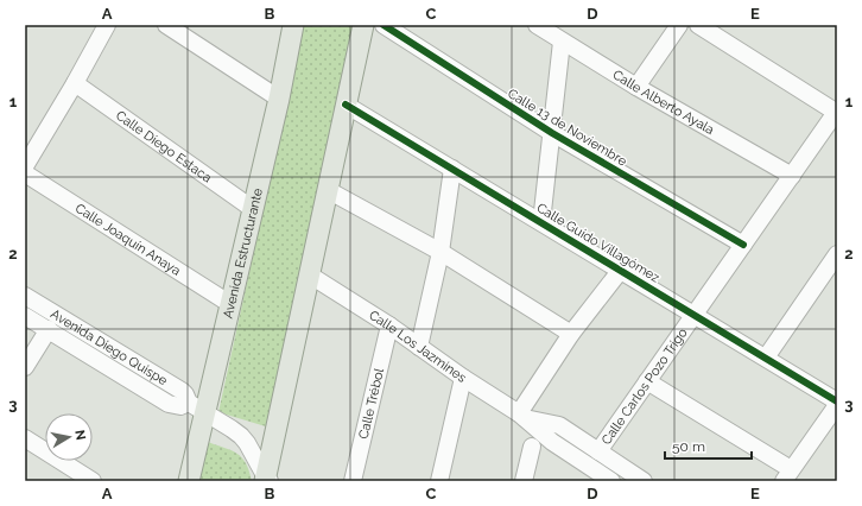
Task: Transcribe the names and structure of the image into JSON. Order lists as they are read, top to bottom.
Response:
{
  "streets": {
    "main road": ["Avenida Estructurante"],
    "street": [
      "Calle Alberto Ayala",
      "Calle 13 de Noviembre",
      "Calle Diego Estaca",
      "Calle Joaquín Anaya",
      "Calle Guido Villagómez",
      "Calle Los Jazmines",
      "Avenida Diego Quispe",
      "Calle Carlos Pozo Trigo",
      "Calle Trébol"
    ]
  },
  "crossings": [
    ["Calle Alberto Ayala", "Calle Carlos Pozo Trigo"],
    ["Calle 13 de Noviembre", "Calle Carlos Pozo Trigo"],
    ["Calle Diego Estaca", "Avenida Estructurante"],
    ["Calle Joaquín Anaya", "Avenida Estructurante"],
    ["Calle Guido Villagómez", "Calle Carlos Pozo Trigo"],
    ["Avenida Estructurante", "Avenida Diego Quispe"],
    ["Calle Los Jazmines", "Calle Carlos Pozo Trigo"],
    ["Calle Los Jazmines", "Calle Trébol"]
  ],
  "scale_bar": "50 m",
  "north": "right",
  "grid": {
    "columns": [
      "A",
      "B",
      "C",
      "D",
      "E"
    ],
    "rows": ["1", "2", "3"]
  }
}
